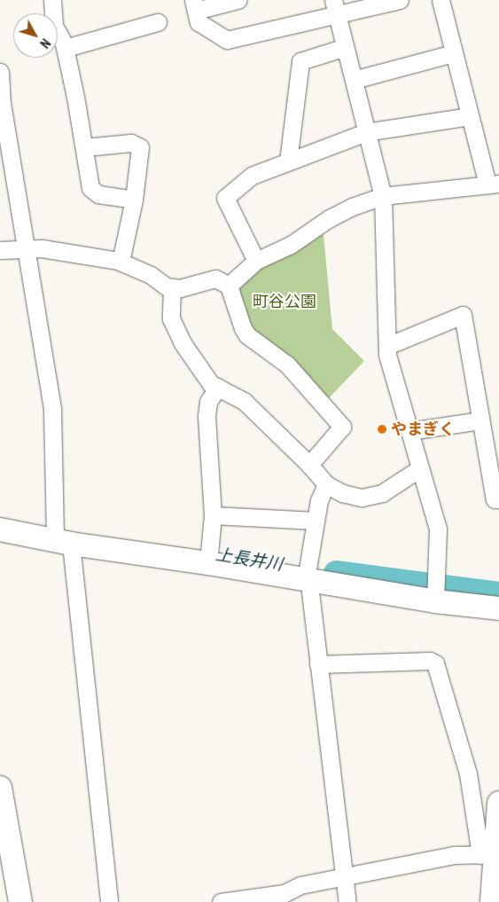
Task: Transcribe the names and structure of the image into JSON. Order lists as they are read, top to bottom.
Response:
{
  "water": ["上長井川"],
  "parks": ["町谷公園"],
  "places": ["やまぎく"],
  "north": "bottom right"
}
